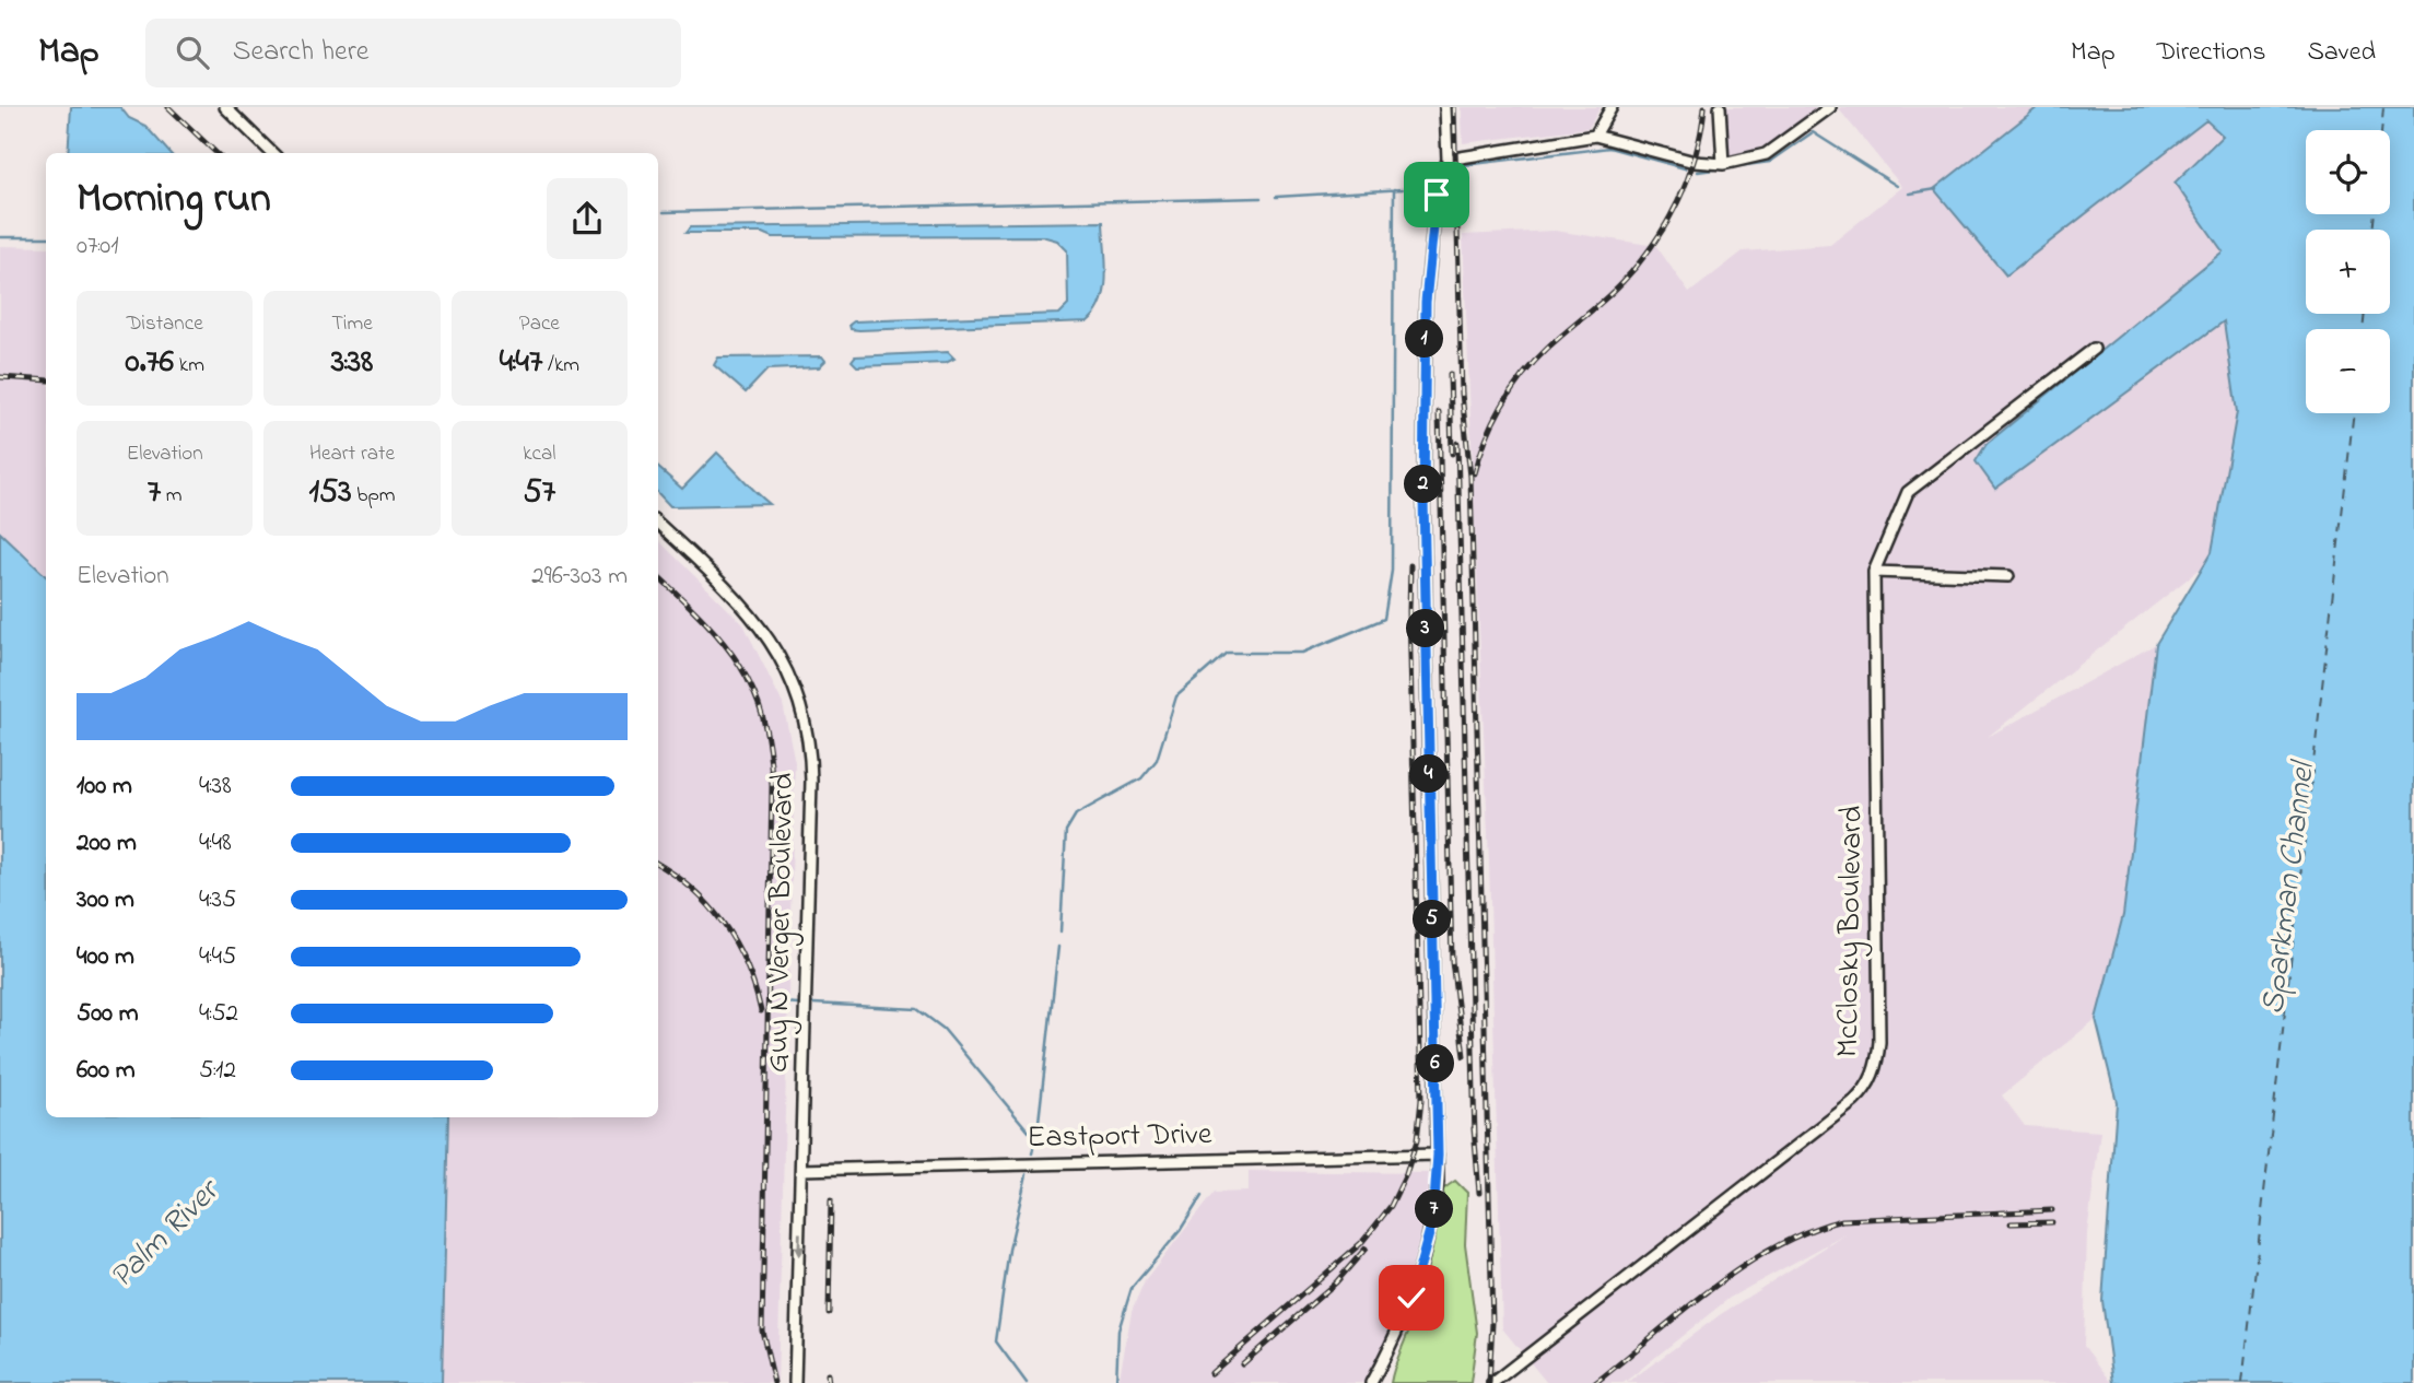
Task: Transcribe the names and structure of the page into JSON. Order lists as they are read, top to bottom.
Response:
{
  "streets": {
    "street": ["Guy N Verger Boulevard", "McClosky Boulevard", "Eastport Drive"]
  },
  "crossings": [
    ["Guy N Verger Boulevard", "Eastport Drive"]
  ],
  "water": ["Sparkman Channel", "Palm River"],
  "page": {
    "header": "Map",
    "search": "Search here",
    "nav": ["Map", "Directions", "Saved"],
    "map_buttons": ["+", "−"],
    "heading": ["Morning run", "07:01"],
    "stats": [
      ["Distance", "0.76 km"],
      ["Time", "3:38"],
      ["Pace", "4:47 /km"],
      ["Elevation", "7 m"],
      ["Heart rate", "153 bpm"],
      ["kcal", "57"]
    ],
    "pins": [
      "1",
      "2",
      "3",
      "4",
      "5",
      "6",
      "7"
    ],
    "chart": ["Elevation", "296–303 m"],
    "list": [
      {
        "name": "100 m",
        "note": "4:38"
      },
      {
        "name": "200 m",
        "note": "4:48"
      },
      {
        "name": "300 m",
        "note": "4:35"
      },
      {
        "name": "400 m",
        "note": "4:45"
      },
      {
        "name": "500 m",
        "note": "4:52"
      },
      {
        "name": "600 m",
        "note": "5:12"
      }
    ]
  }
}
